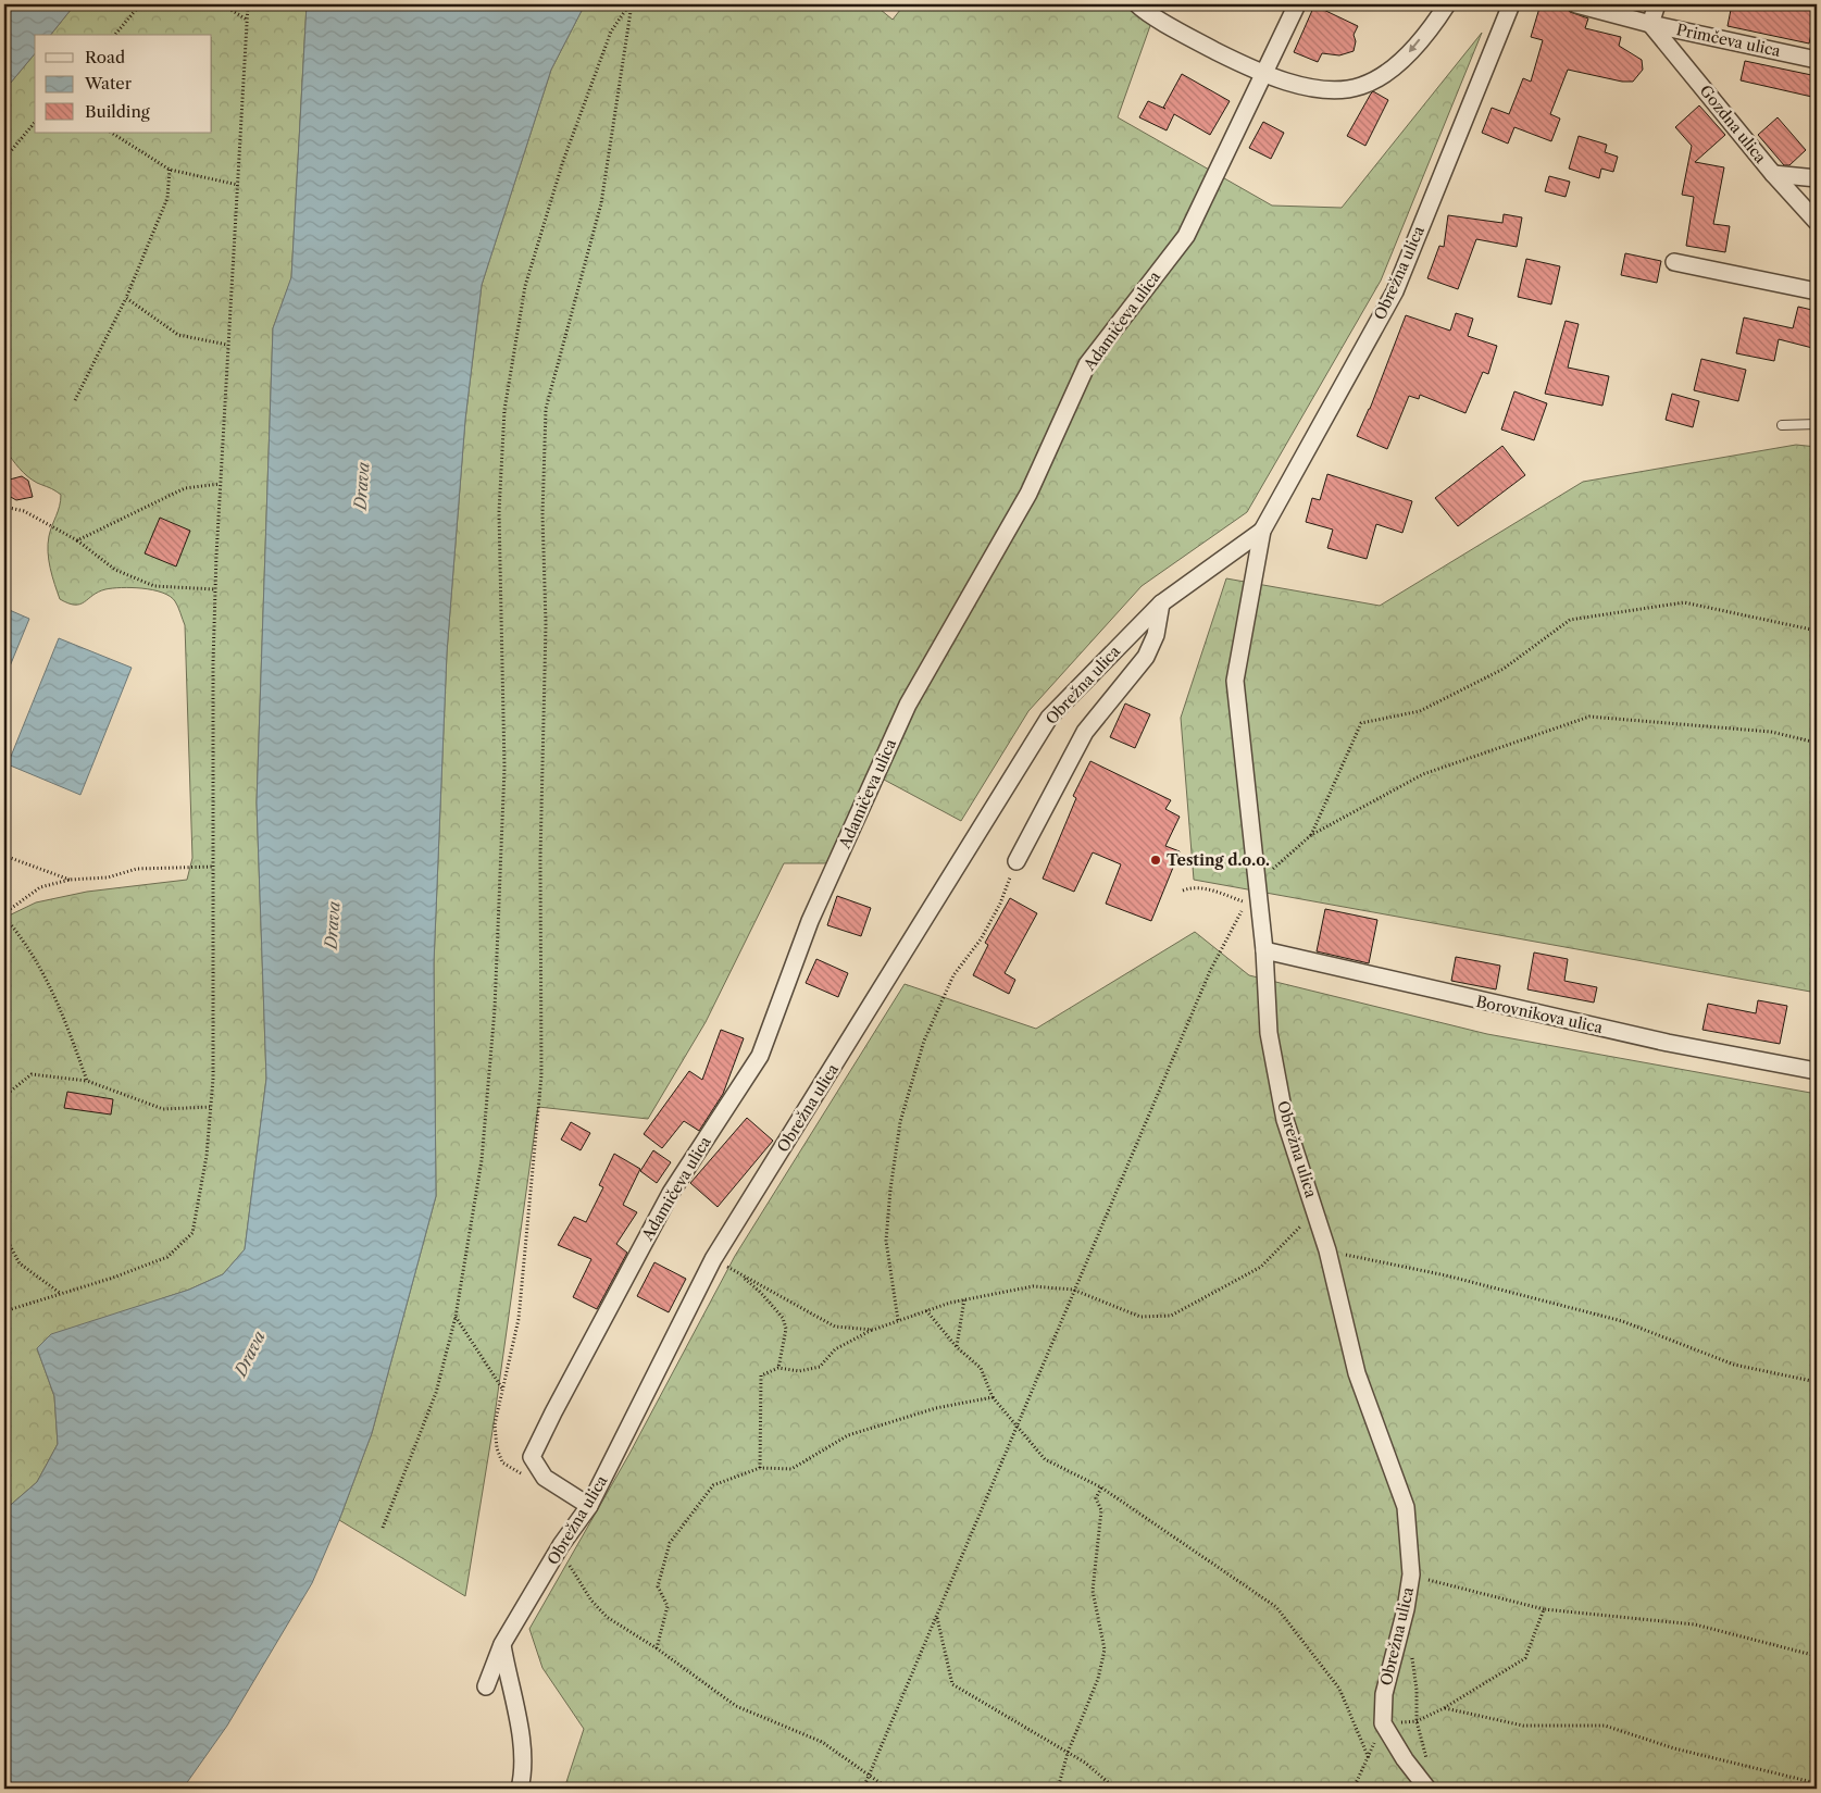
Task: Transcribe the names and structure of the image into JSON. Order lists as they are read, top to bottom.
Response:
{
  "streets": {
    "street": [
      "Primčeva ulica",
      "Gozdna ulica",
      "Obrežna ulica",
      "Adamičeva ulica",
      "Borovnikova ulica"
    ]
  },
  "crossings": [
    ["Primčeva ulica", "Gozdna ulica"],
    ["Obrežna ulica", "Borovnikova ulica"]
  ],
  "water": ["Drava"],
  "places": ["Testing d.o.o."],
  "legend": ["Road", "Water", "Building"]
}
